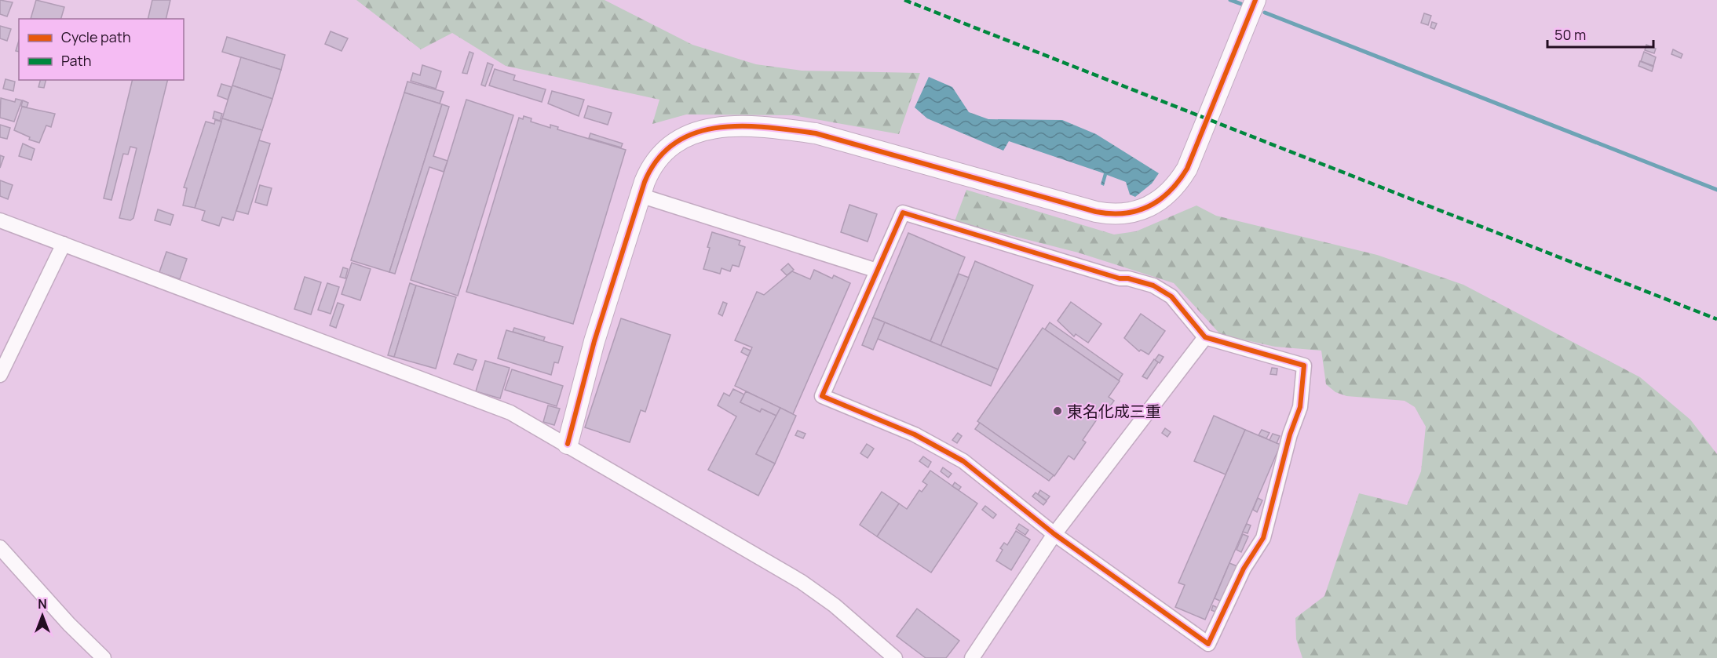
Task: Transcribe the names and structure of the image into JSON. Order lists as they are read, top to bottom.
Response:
{
  "places": ["東名化成三重"],
  "legend": ["Cycle path", "Path"],
  "scale_bar": "50 m",
  "north": "top"
}
